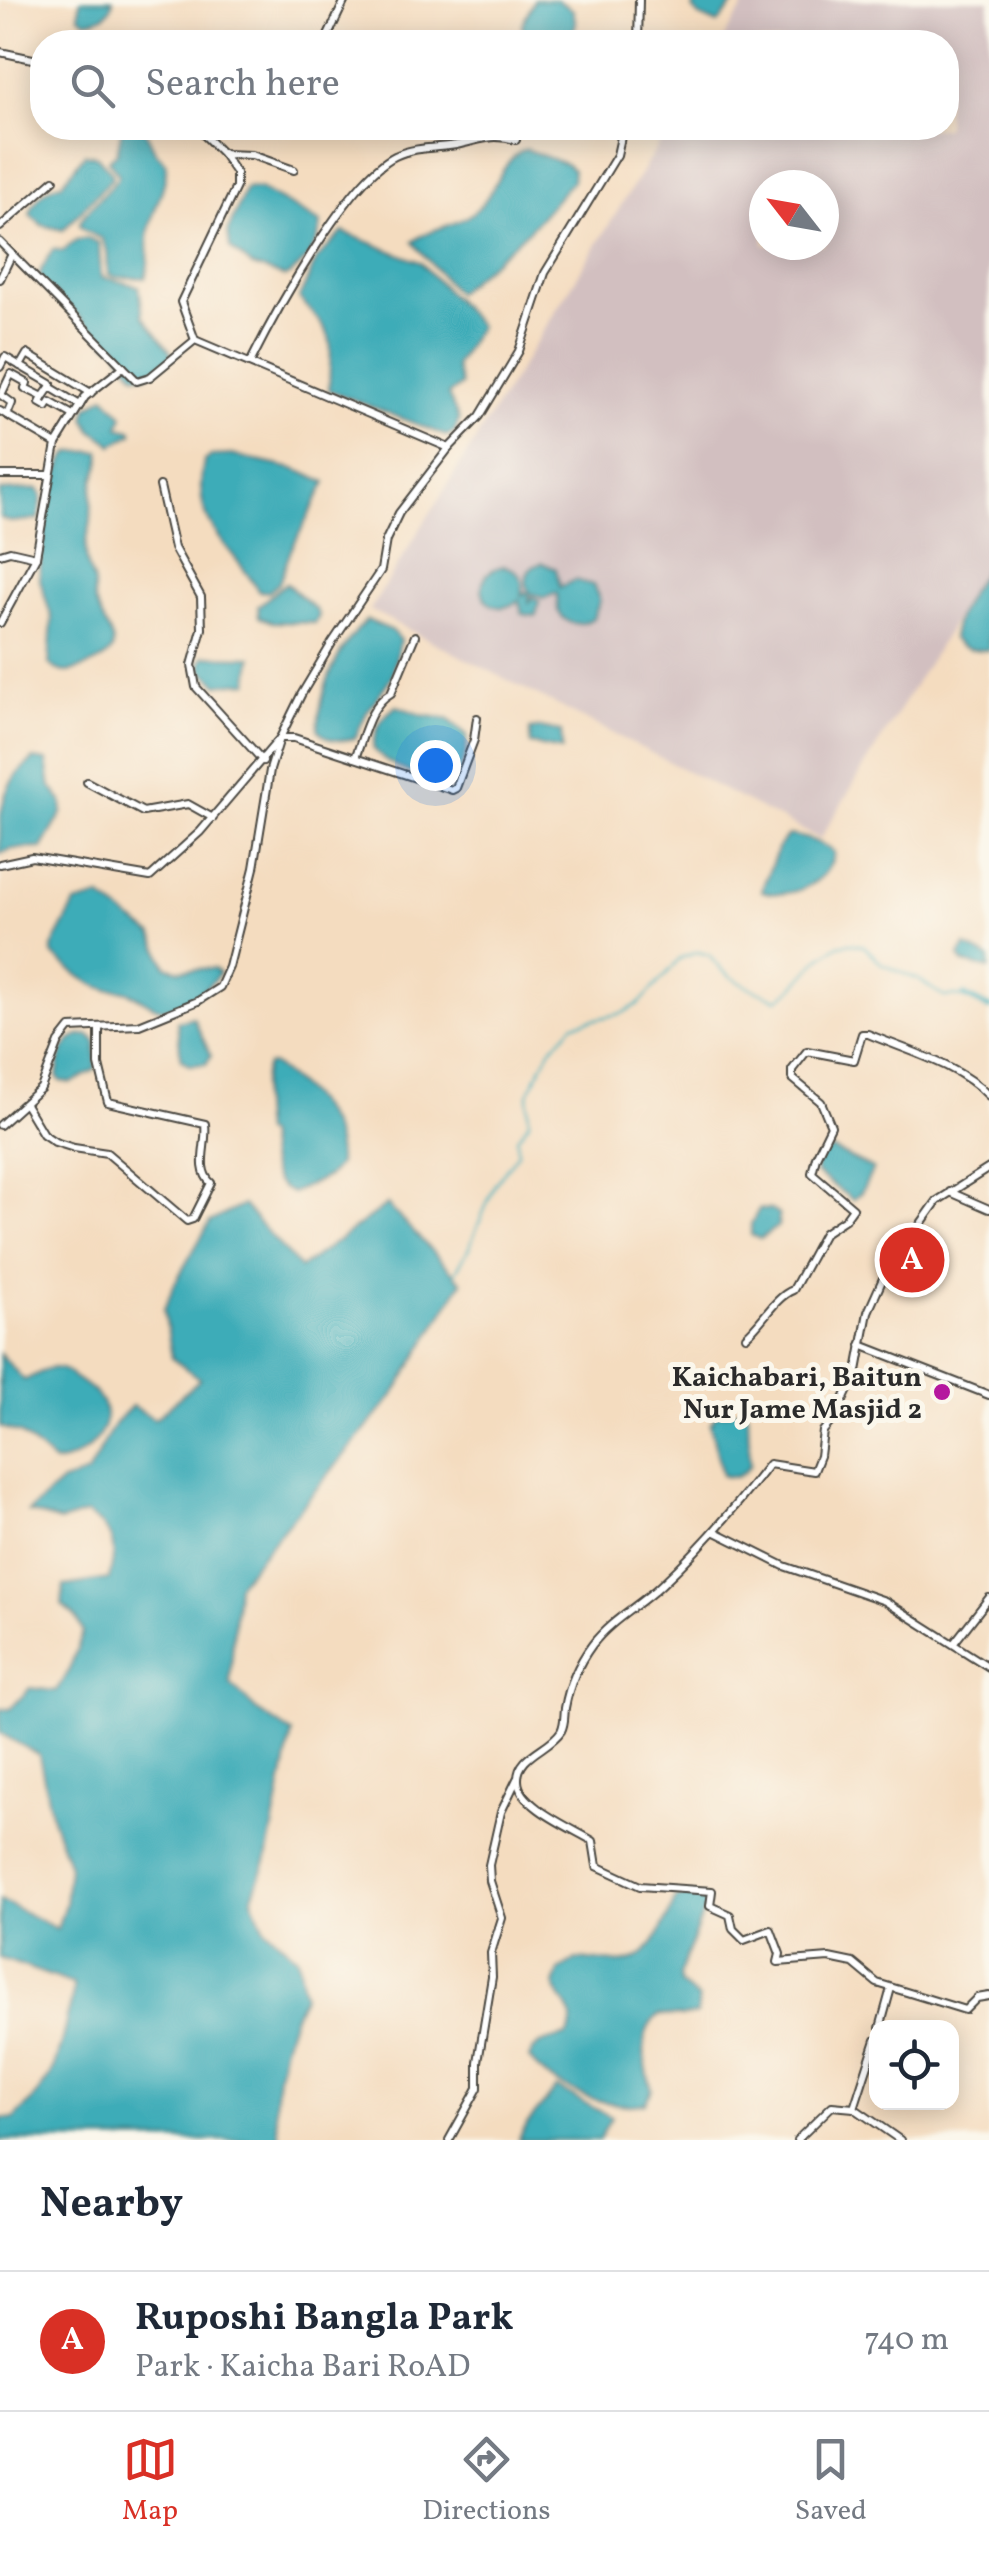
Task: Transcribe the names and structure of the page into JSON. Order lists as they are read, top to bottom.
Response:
{
  "places": ["Kaichabari, Baitun Nur Jame Masjid 2"],
  "north": "top left",
  "page": {
    "search": "Search here",
    "pins": "A",
    "heading": "Nearby",
    "list": [
      {
        "mark": "A",
        "name": "Ruposhi Bangla Park",
        "note": "Park · Kaicha Bari RoAD",
        "value": "740 m"
      }
    ],
    "nav": ["Map", "Directions", "Saved"]
  }
}
